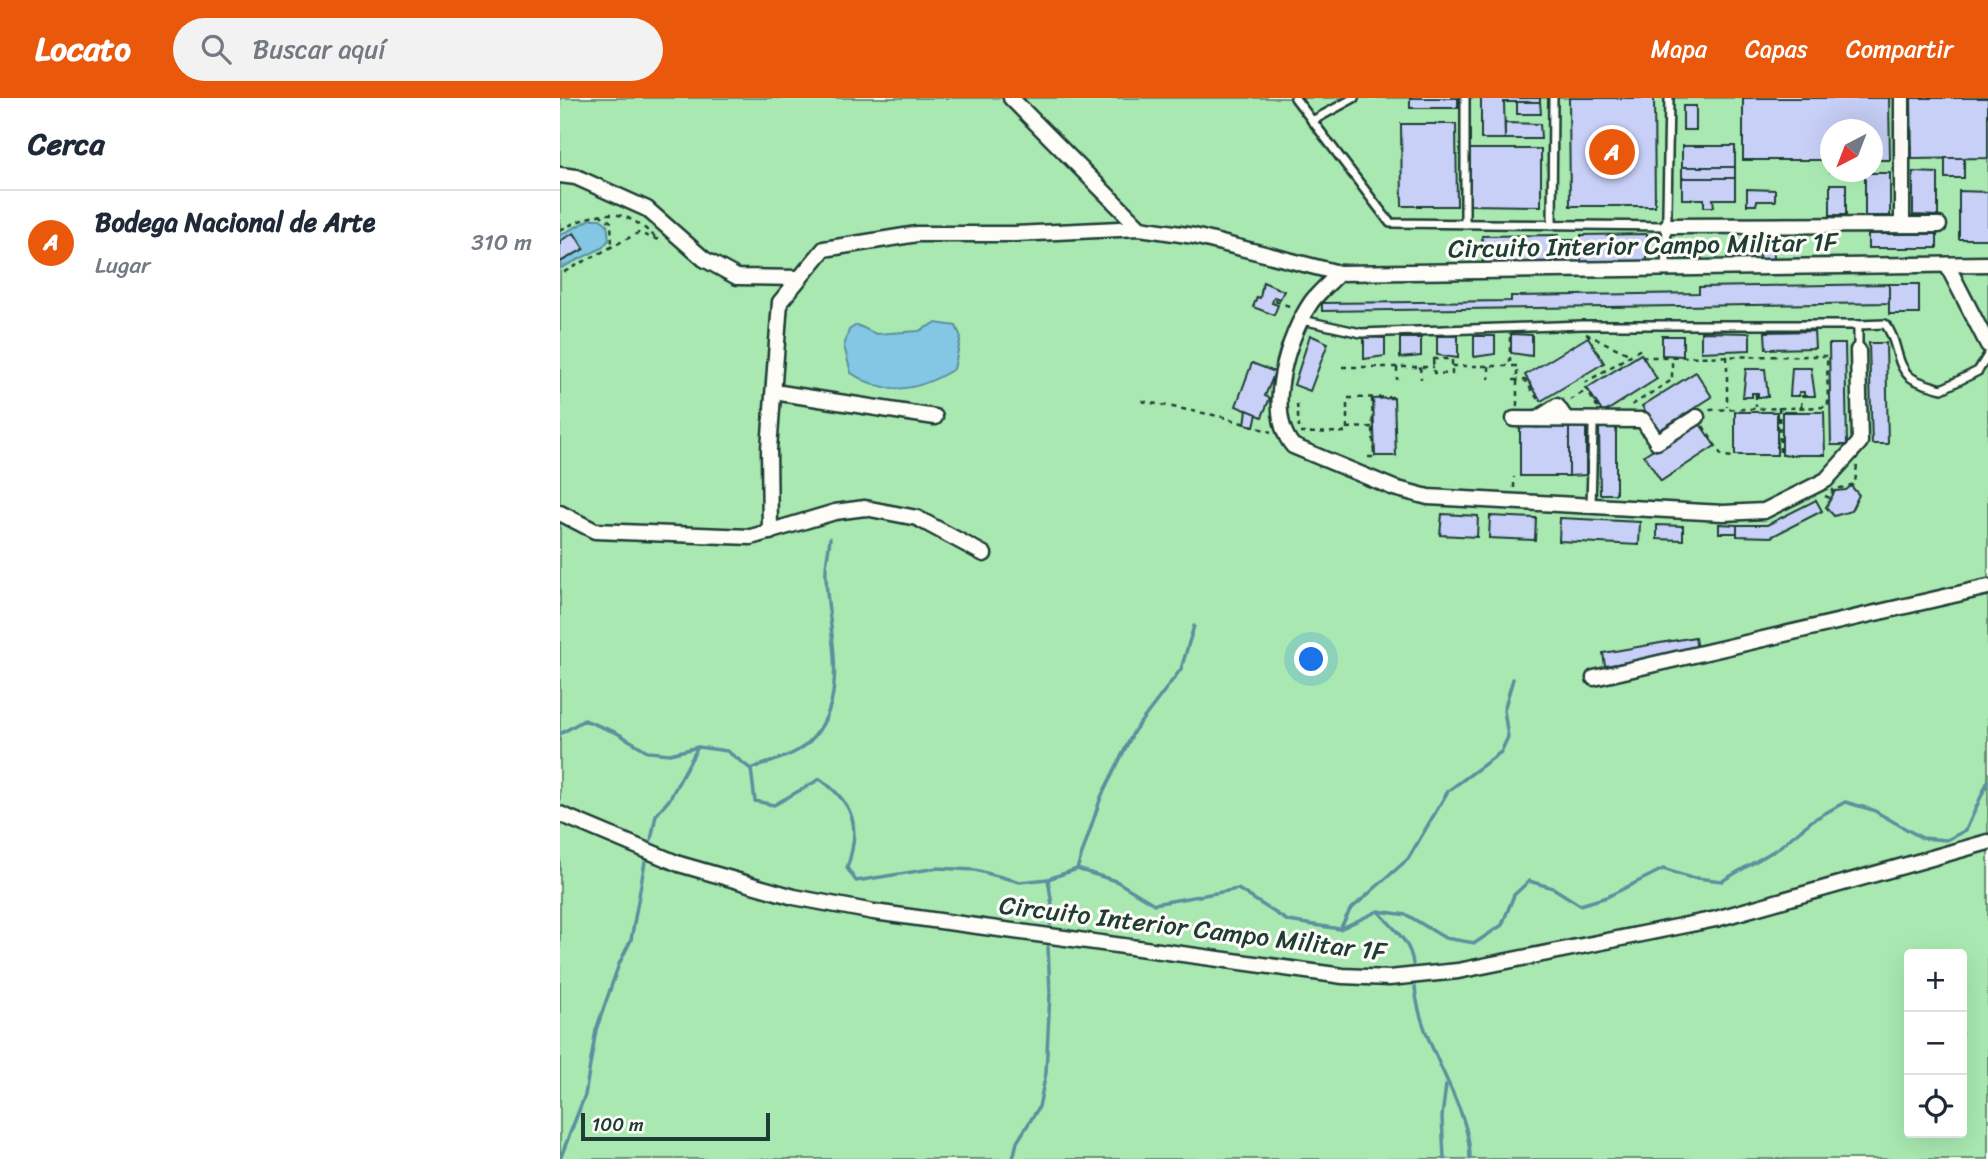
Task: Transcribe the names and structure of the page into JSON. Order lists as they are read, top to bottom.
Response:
{
  "streets": {
    "street": ["Circuito Interior Campo Militar 1F"]
  },
  "scale_bar": "100 m",
  "north": "bottom left",
  "page": {
    "header": "Locato",
    "search": "Buscar aquí",
    "nav": ["Mapa", "Capas", "Compartir"],
    "heading": "Cerca",
    "pins": "A",
    "list": [
      {
        "mark": "A",
        "name": "Bodega Nacional de Arte",
        "note": "Lugar",
        "value": "310 m"
      }
    ],
    "map_buttons": ["+", "−"],
    "scale": "100 m"
  }
}
